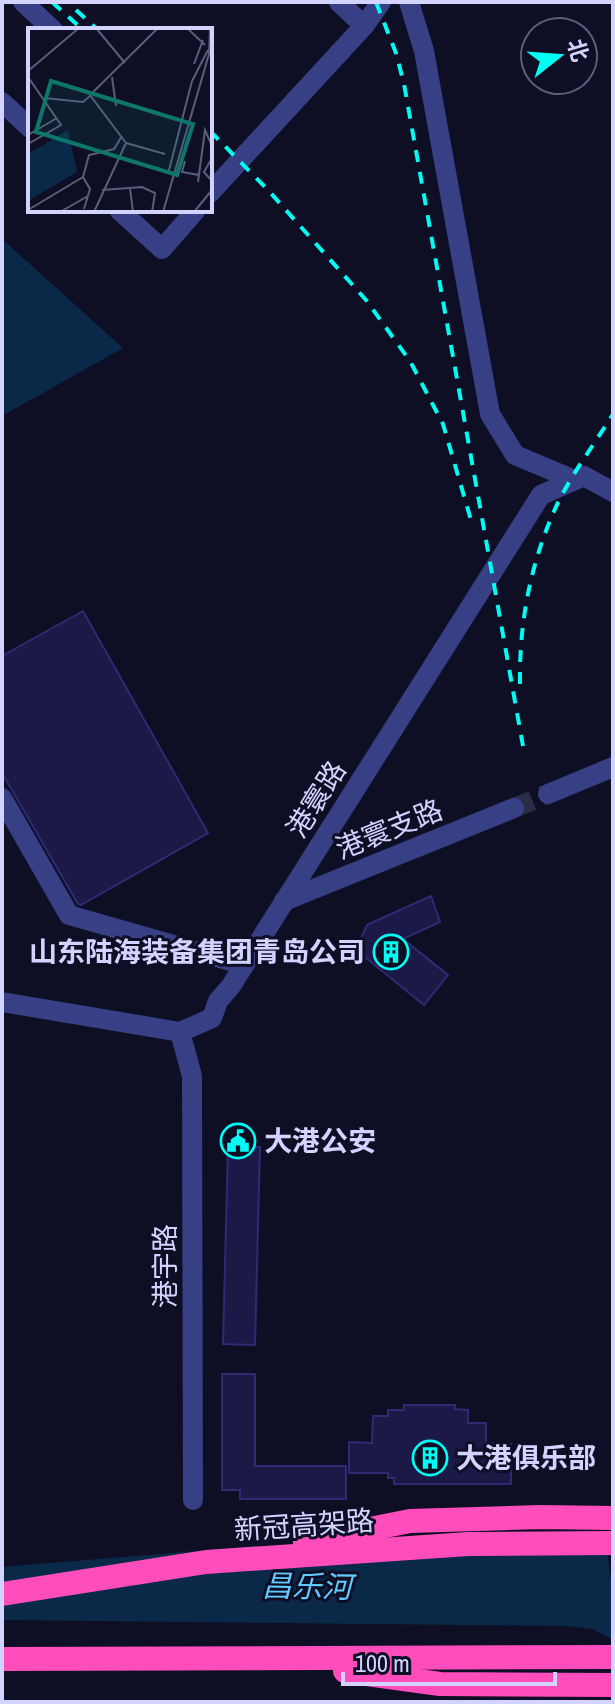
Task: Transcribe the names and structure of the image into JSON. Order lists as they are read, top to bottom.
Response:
{
  "streets": {
    "highway": ["新冠高架路"],
    "lane": ["港寰路", "港寰支路", "港宇路"]
  },
  "crossings": [
    ["港寰路", "港寰支路"],
    ["港寰路", "港宇路"]
  ],
  "water": ["昌乐河"],
  "places": {
    "building": ["山东陆海装备集团青岛公司", "大港俱乐部"],
    "public building": ["大港公安"]
  },
  "scale_bar": "100 m",
  "north": "right"
}
